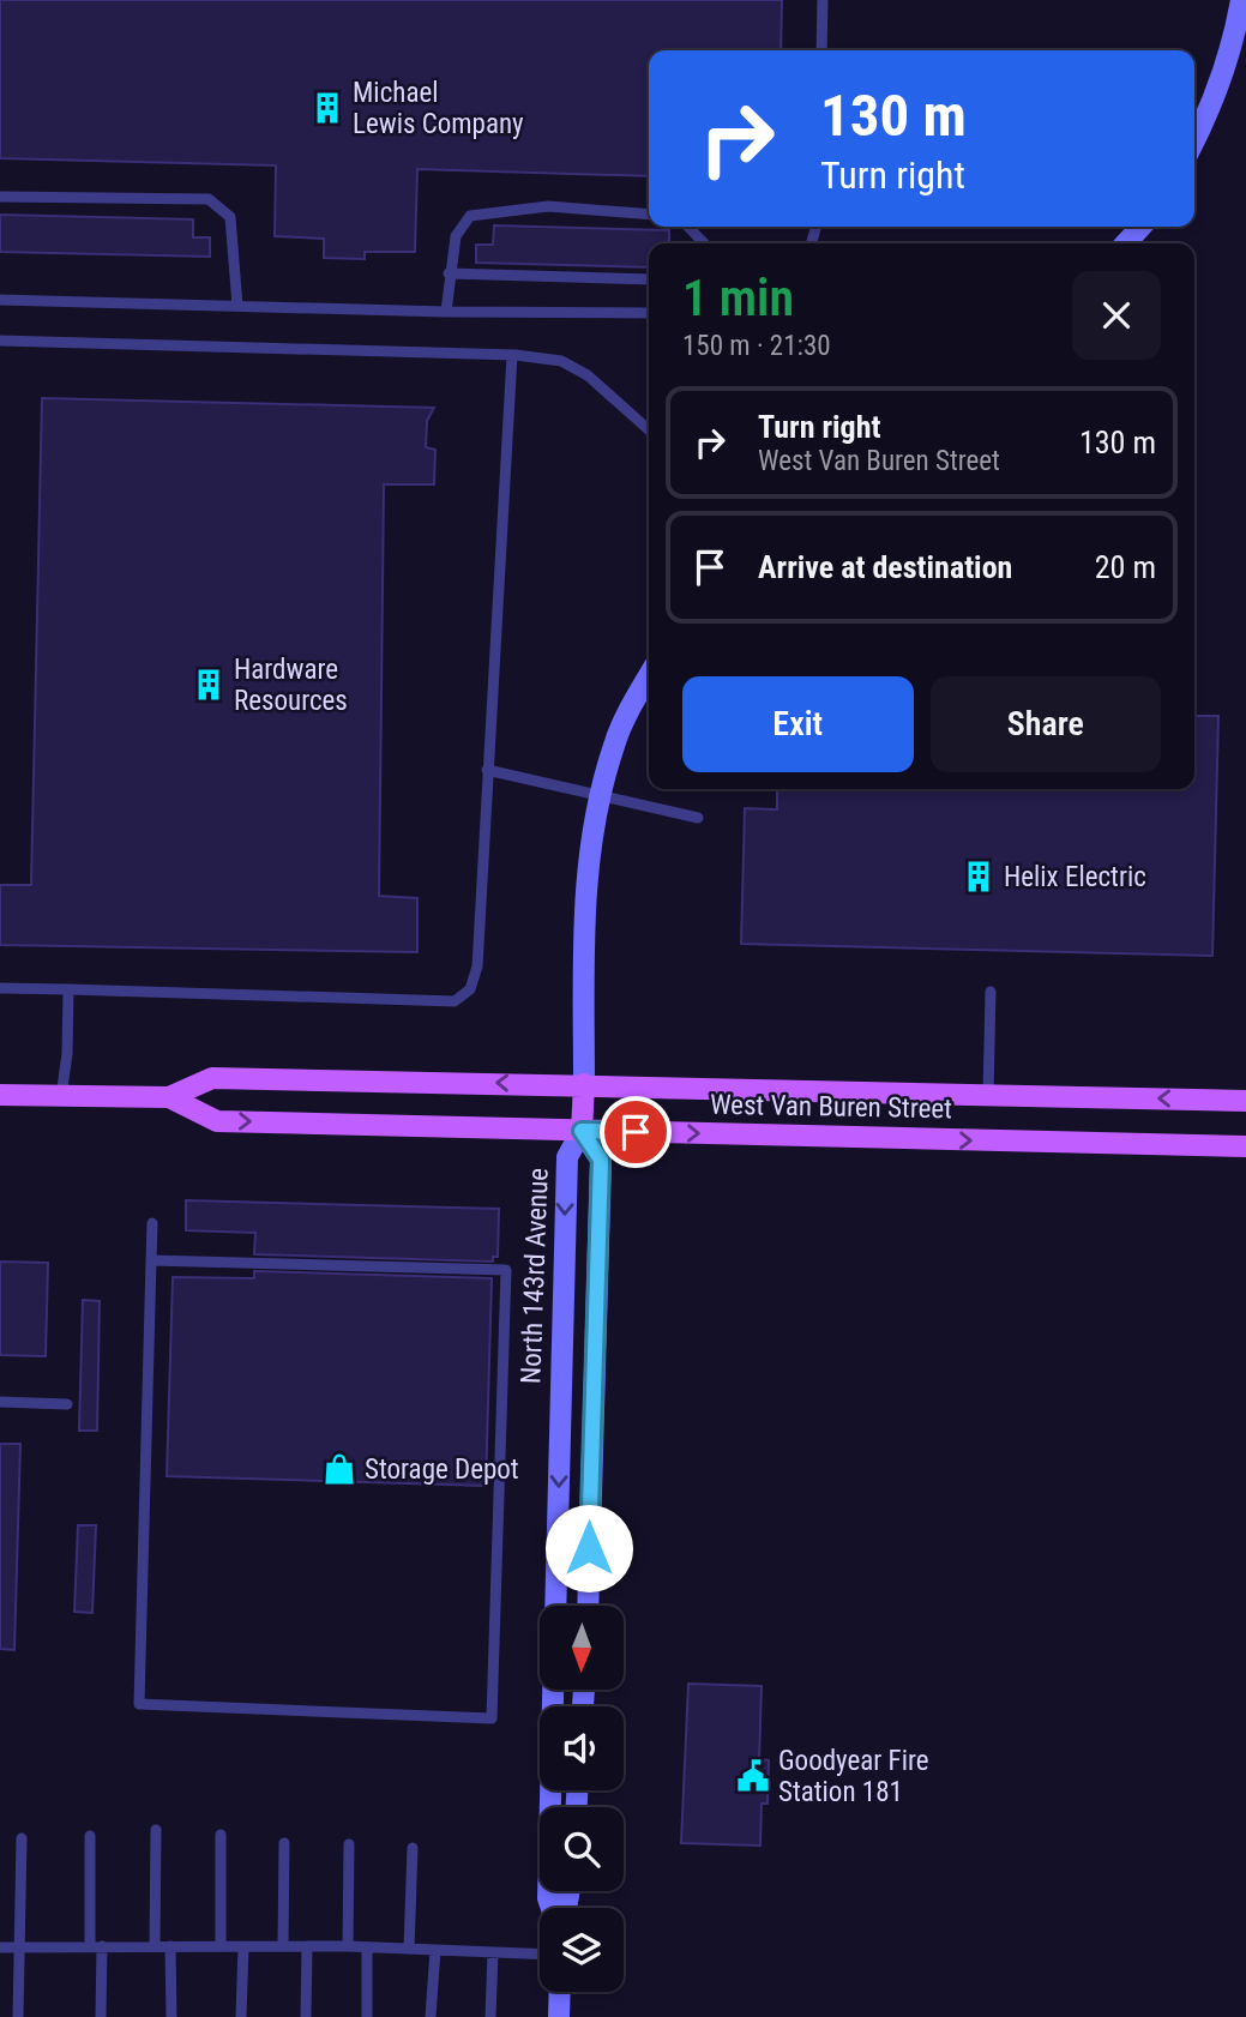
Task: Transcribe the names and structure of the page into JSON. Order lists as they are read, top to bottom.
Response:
{
  "streets": {
    "main road": ["West Van Buren Street"],
    "street": ["North 143rd Avenue"]
  },
  "crossings": [
    ["West Van Buren Street", "North 143rd Avenue"]
  ],
  "places": {
    "building": ["Michael Lewis Company", "Hardware Resources", "Helix Electric"],
    "shop": ["Storage Depot"],
    "public building": ["Goodyear Fire Station 181"]
  },
  "north": "bottom",
  "page": {
    "turn": ["130 m", "Turn right"],
    "heading": ["1 min", "150 m · 21:30"],
    "list": [
      {
        "name": "Turn right",
        "note": "West Van Buren Street",
        "value": "130 m"
      },
      {
        "name": "Arrive at destination",
        "value": "20 m"
      }
    ],
    "buttons": ["Exit", "Share"]
  }
}
